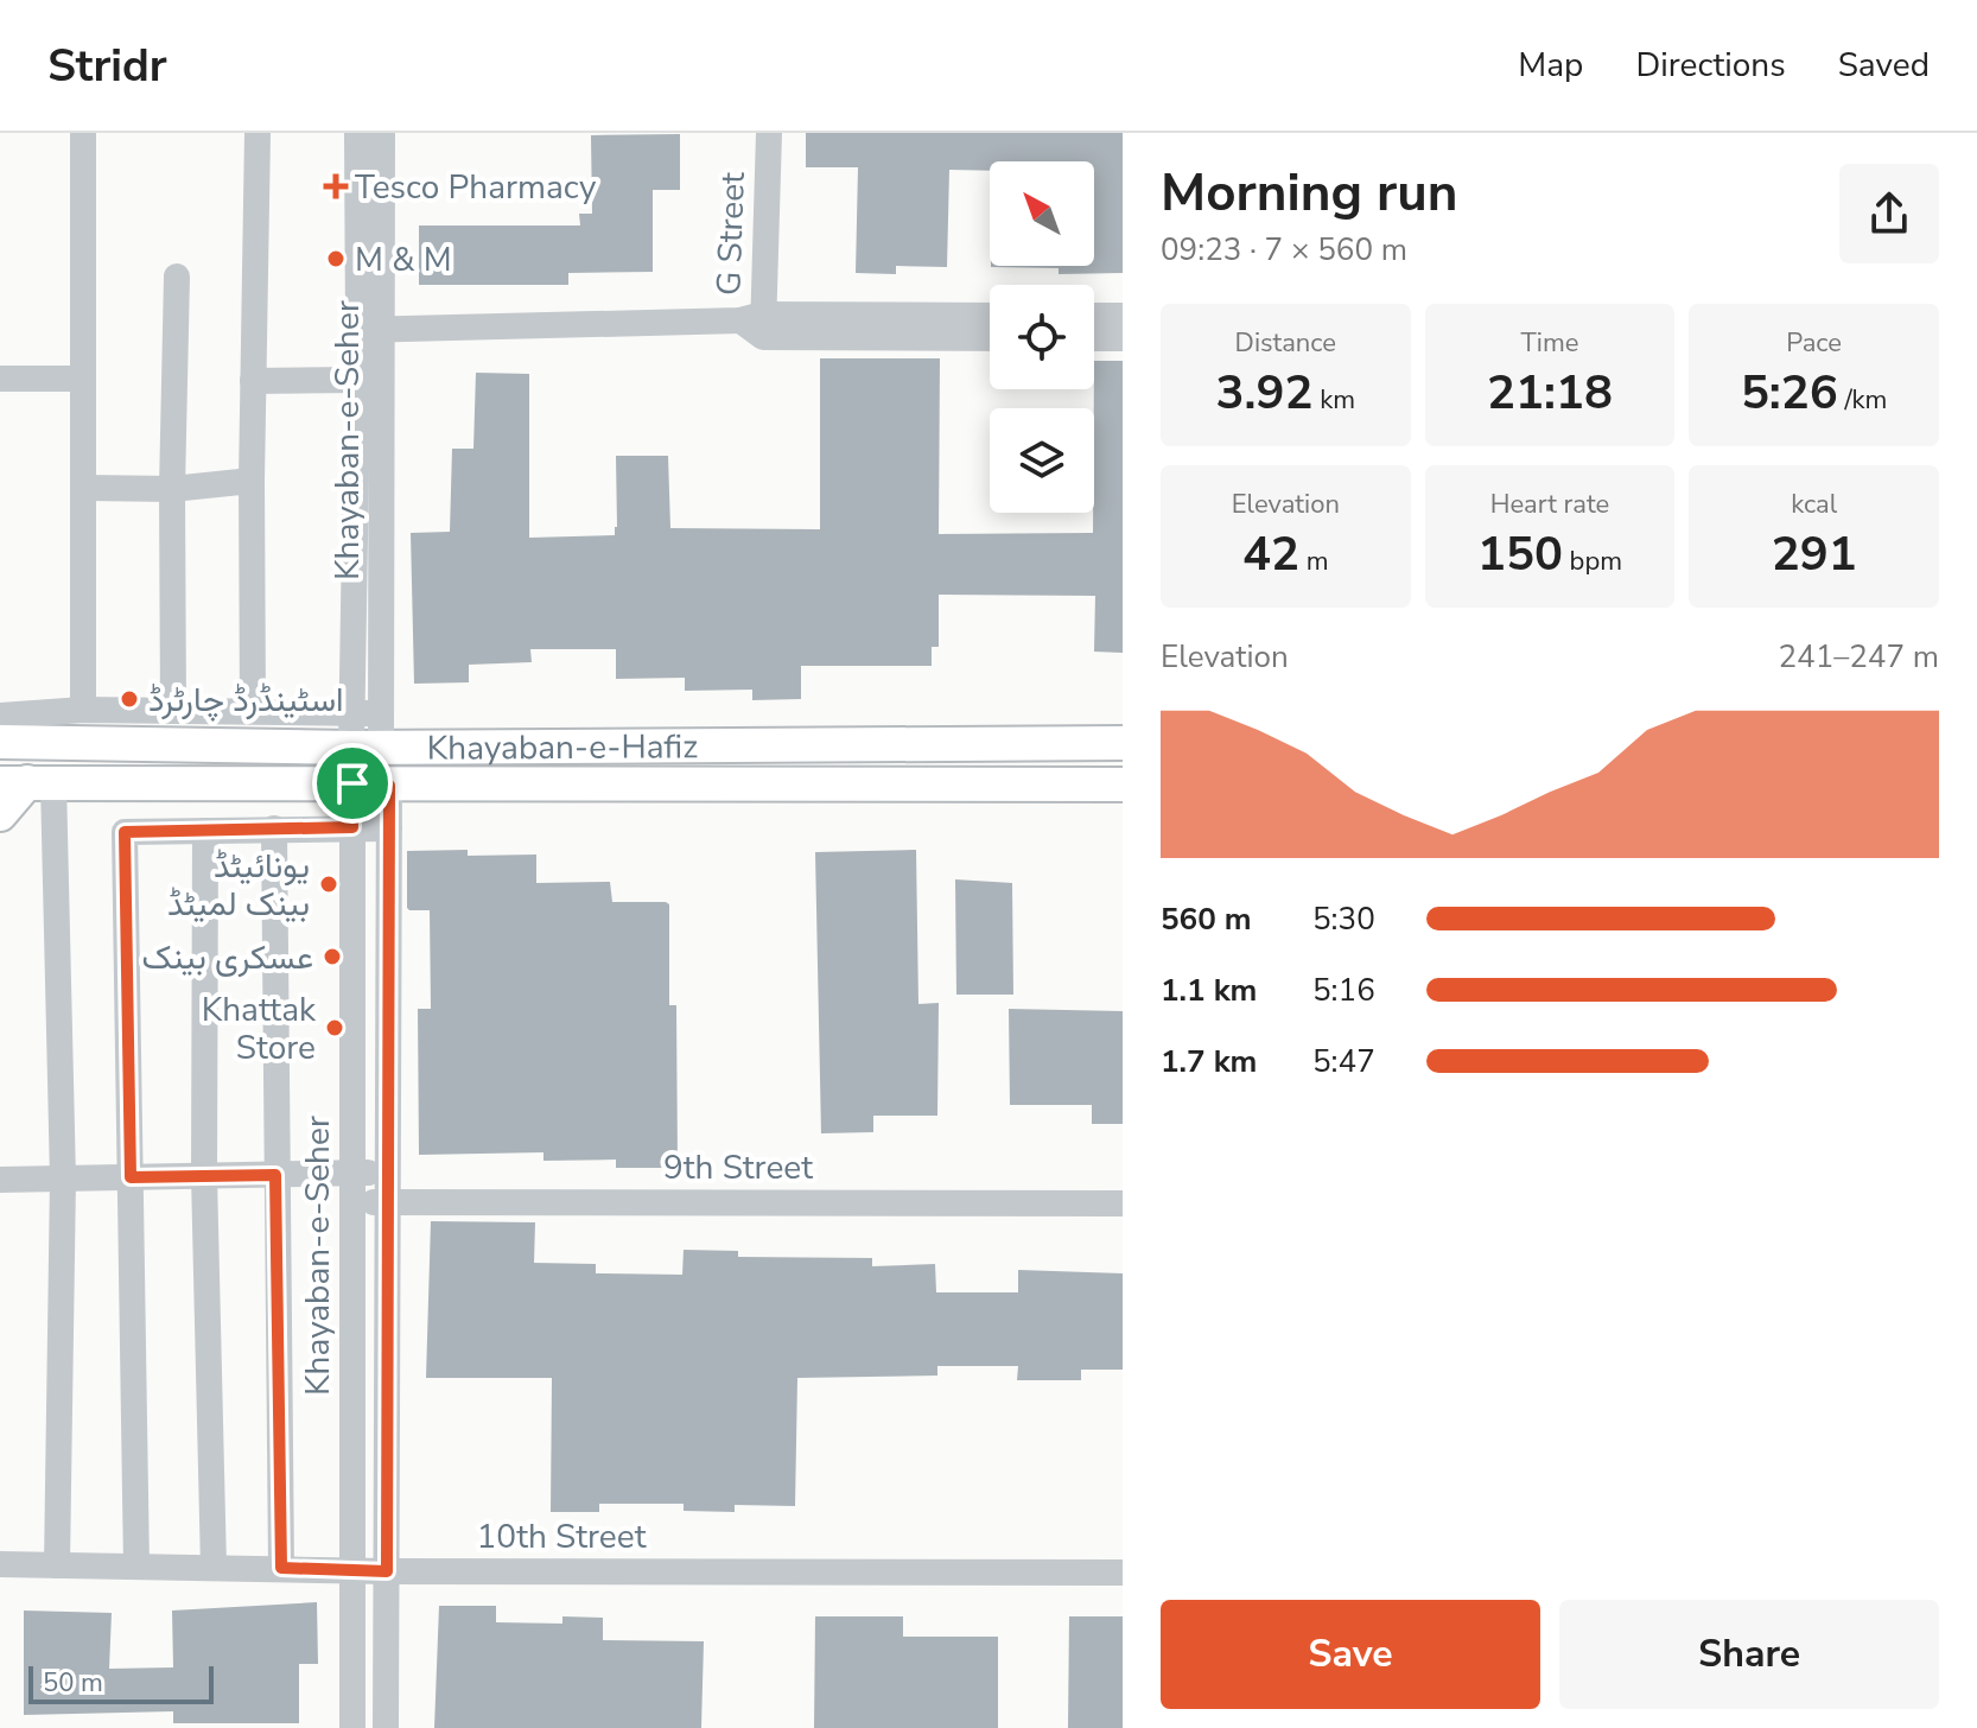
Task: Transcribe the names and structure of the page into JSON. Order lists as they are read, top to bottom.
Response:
{
  "streets": {
    "main road": ["Khayaban-e-Hafiz"],
    "street": [
      "G Street",
      "Khayaban-e-Seher",
      "9th Street",
      "10th Street"
    ]
  },
  "crossings": [
    ["Khayaban-e-Seher", "Khayaban-e-Hafiz"],
    ["Khayaban-e-Seher", "9th Street"],
    ["Khayaban-e-Seher", "10th Street"]
  ],
  "places": {
    "health": ["Tesco Pharmacy"],
    "other": [
      "M & M",
      "اسٹینڈرڈ چارٹرڈ",
      "یونائیٹڈ بینک لمیٹڈ",
      "عسکری بینک",
      "Khattak Store"
    ]
  },
  "scale_bar": "50 m",
  "north": "top left",
  "page": {
    "header": "Stridr",
    "nav": ["Map", "Directions", "Saved"],
    "heading": ["Morning run", "09:23 · 7 × 560 m"],
    "stats": [
      ["Distance", "3.92 km"],
      ["Time", "21:18"],
      ["Pace", "5:26 /km"],
      ["Elevation", "42 m"],
      ["Heart rate", "150 bpm"],
      ["kcal", "291"]
    ],
    "chart": ["Elevation", "241–247 m"],
    "list": [
      {
        "name": "560 m",
        "note": "5:30"
      },
      {
        "name": "1.1 km",
        "note": "5:16"
      },
      {
        "name": "1.7 km",
        "note": "5:47"
      }
    ],
    "buttons": ["Save", "Share"],
    "scale": "50 m"
  }
}
